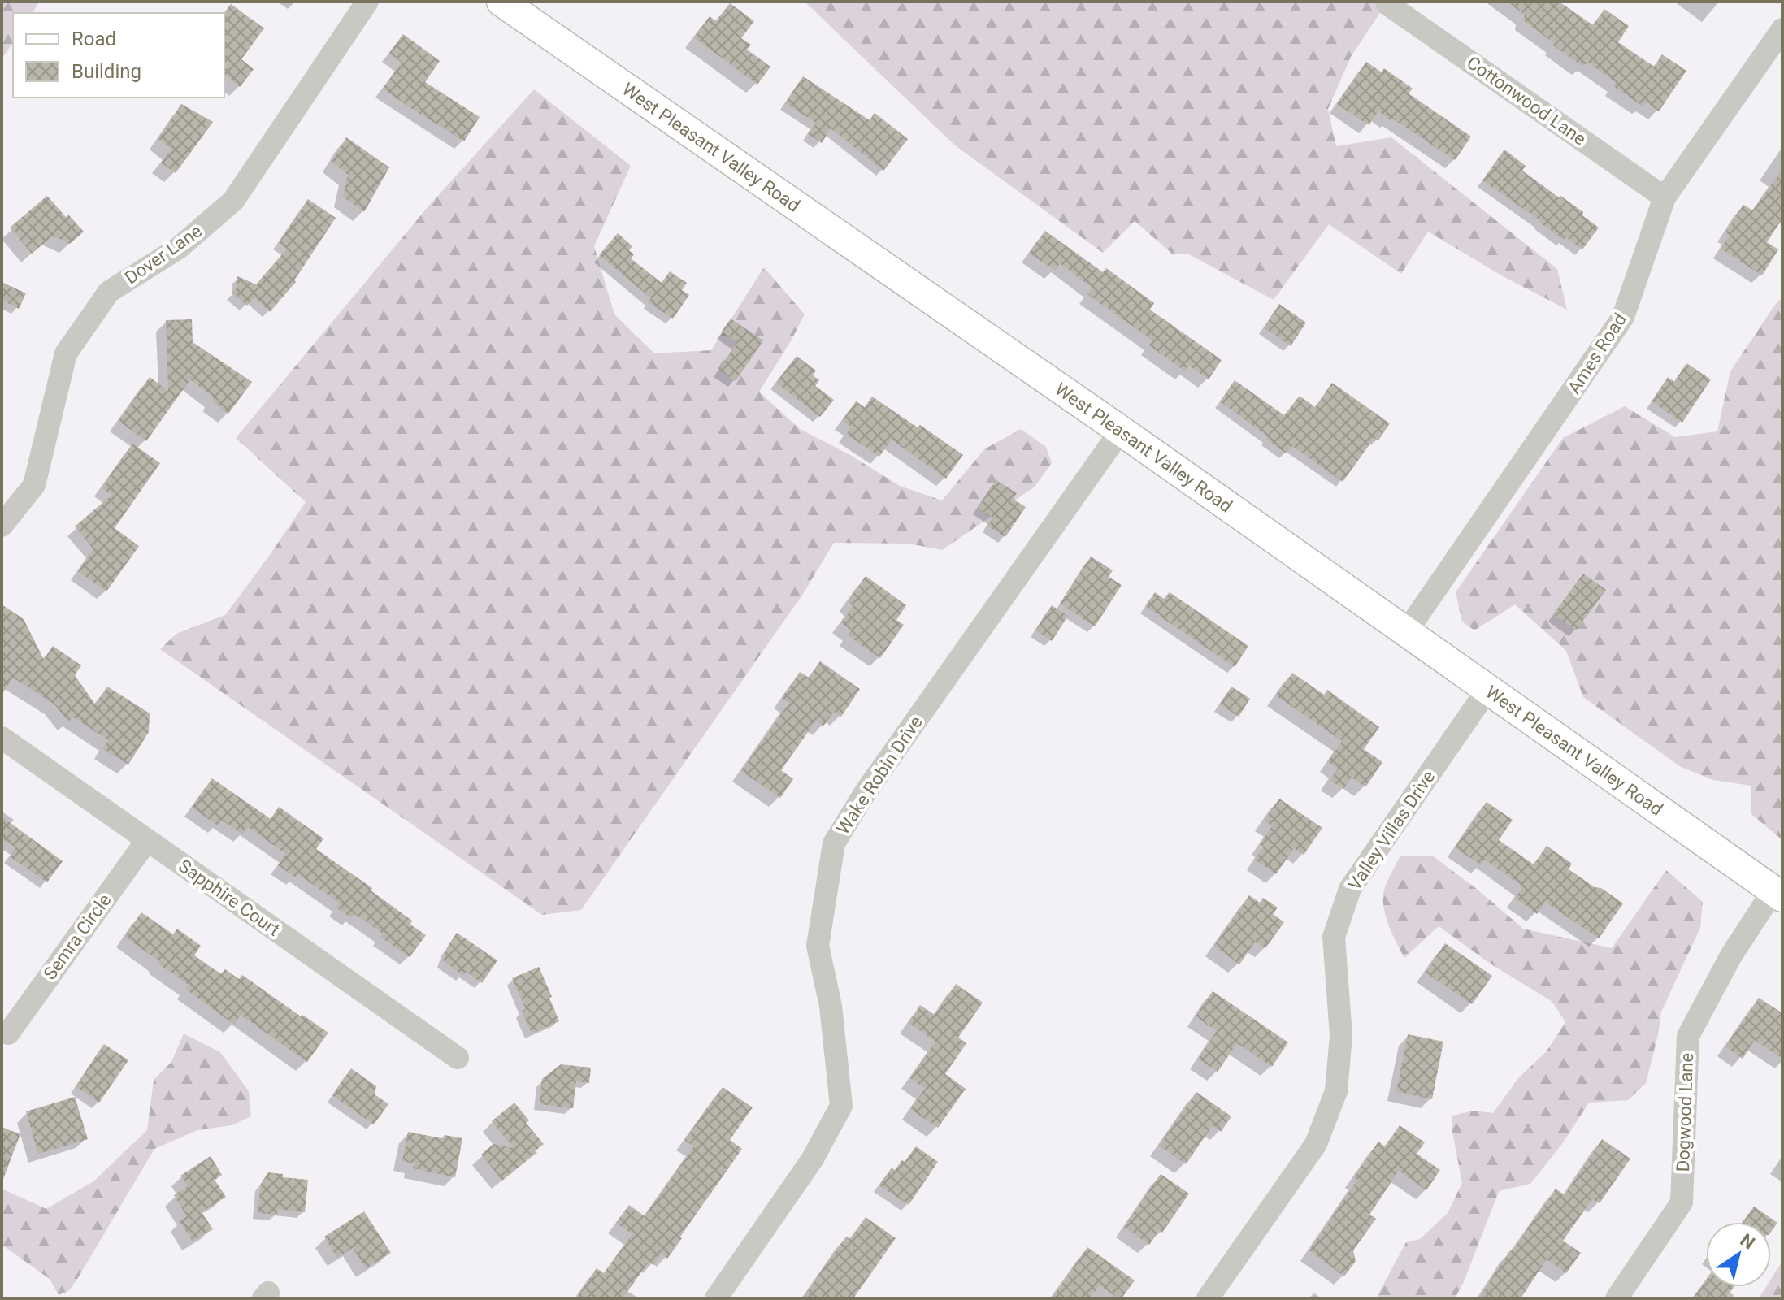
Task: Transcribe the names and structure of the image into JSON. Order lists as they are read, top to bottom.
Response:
{
  "streets": {
    "main road": ["West Pleasant Valley Road"],
    "street": [
      "Cottonwood Lane",
      "Dover Lane",
      "Ames Road",
      "Wake Robin Drive",
      "Valley Villas Drive",
      "Sapphire Court",
      "Semra Circle",
      "Dogwood Lane"
    ]
  },
  "crossings": [
    ["Cottonwood Lane", "Ames Road"],
    ["West Pleasant Valley Road", "Ames Road"],
    ["West Pleasant Valley Road", "Wake Robin Drive"],
    ["West Pleasant Valley Road", "Valley Villas Drive"],
    ["West Pleasant Valley Road", "Dogwood Lane"],
    ["Sapphire Court", "Semra Circle"]
  ],
  "legend": ["Road", "Building"],
  "north": "top right"
}
